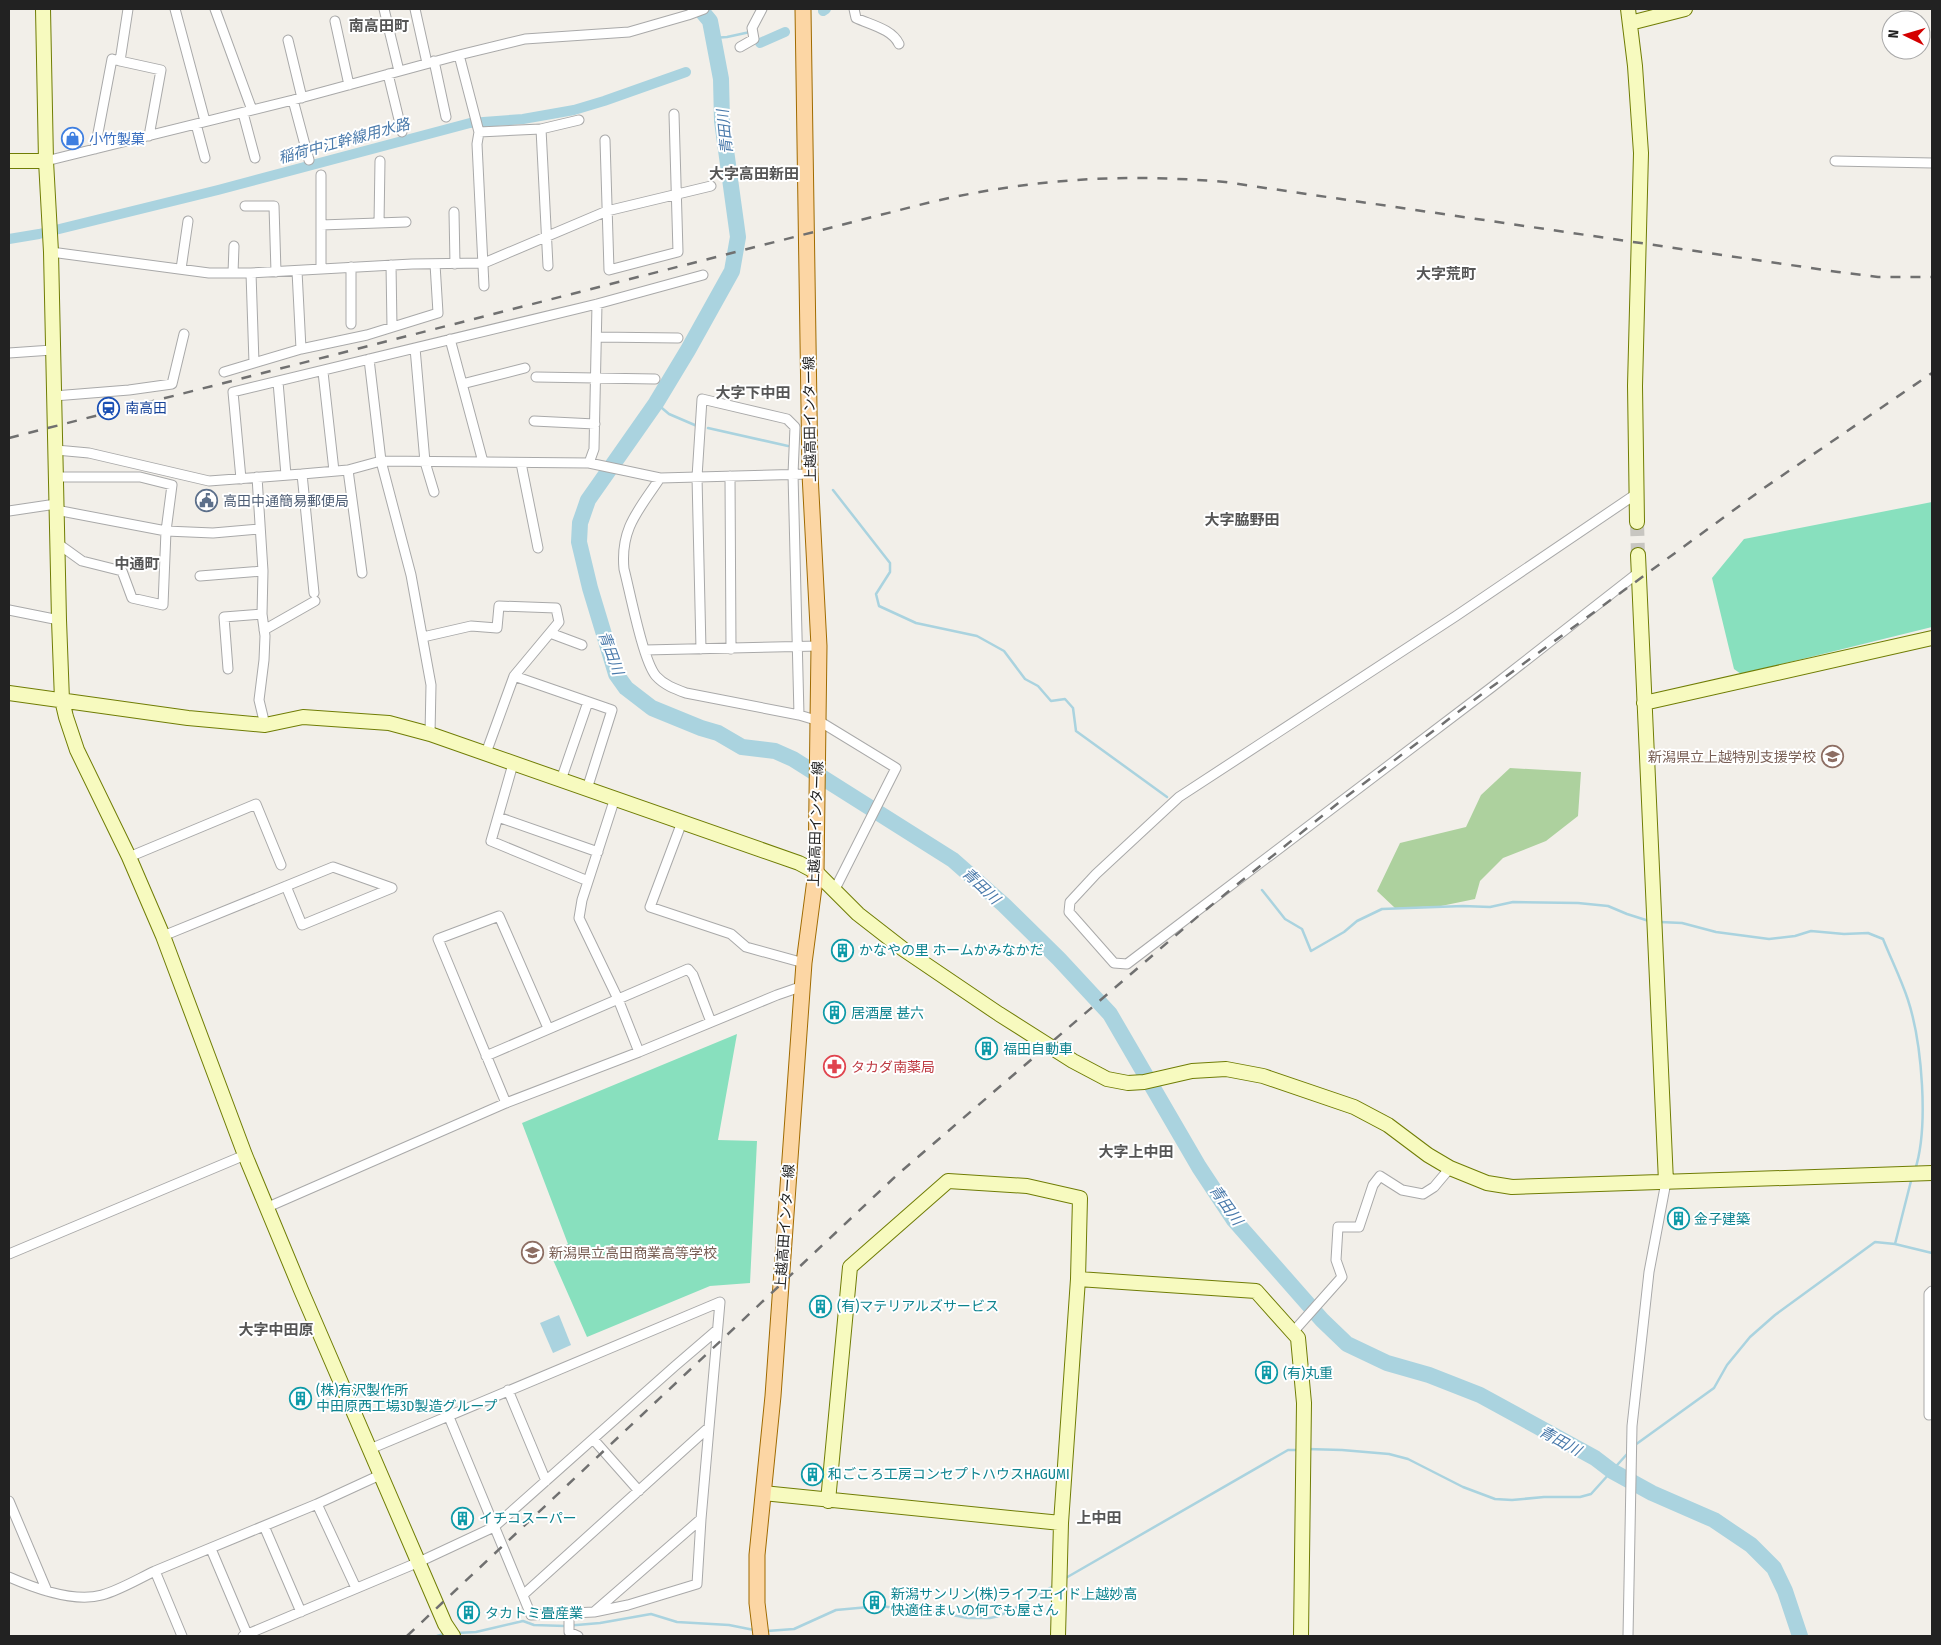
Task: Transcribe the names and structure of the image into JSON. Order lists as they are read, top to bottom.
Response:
{
  "streets": {
    "main road": ["上越高田インター線"]
  },
  "districts": [
    "南高田町",
    "大字高田新田",
    "大字荒町",
    "大字下中田",
    "大字脇野田",
    "中通町",
    "大字上中田",
    "大字中田原",
    "上中田"
  ],
  "water": ["青田川", "稲荷中江幹線用水路"],
  "places": {
    "shop": ["小竹製菓"],
    "station": ["南高田"],
    "public building": ["高田中通簡易郵便局"],
    "school or university": ["新潟県立上越特別支援学校", "新潟県立高田商業高等学校"],
    "building": [
      "かなやの里 ホームかみなかだ",
      "居酒屋 甚六",
      "福田自動車",
      "金子建築",
      "(有)マテリアルズサービス",
      "(有)丸重",
      "(株)有沢製作所 中田原西工場3D製造グループ",
      "和ごころ工房コンセプトハウスHAGUMI",
      "イチコスーパー",
      "新潟サンリン(株)ライフエイド上越妙高 快適住まいの何でも屋さん",
      "タカトミ畳産業"
    ],
    "pharmacy": ["タカダ南薬局"]
  },
  "north": "left"
}
